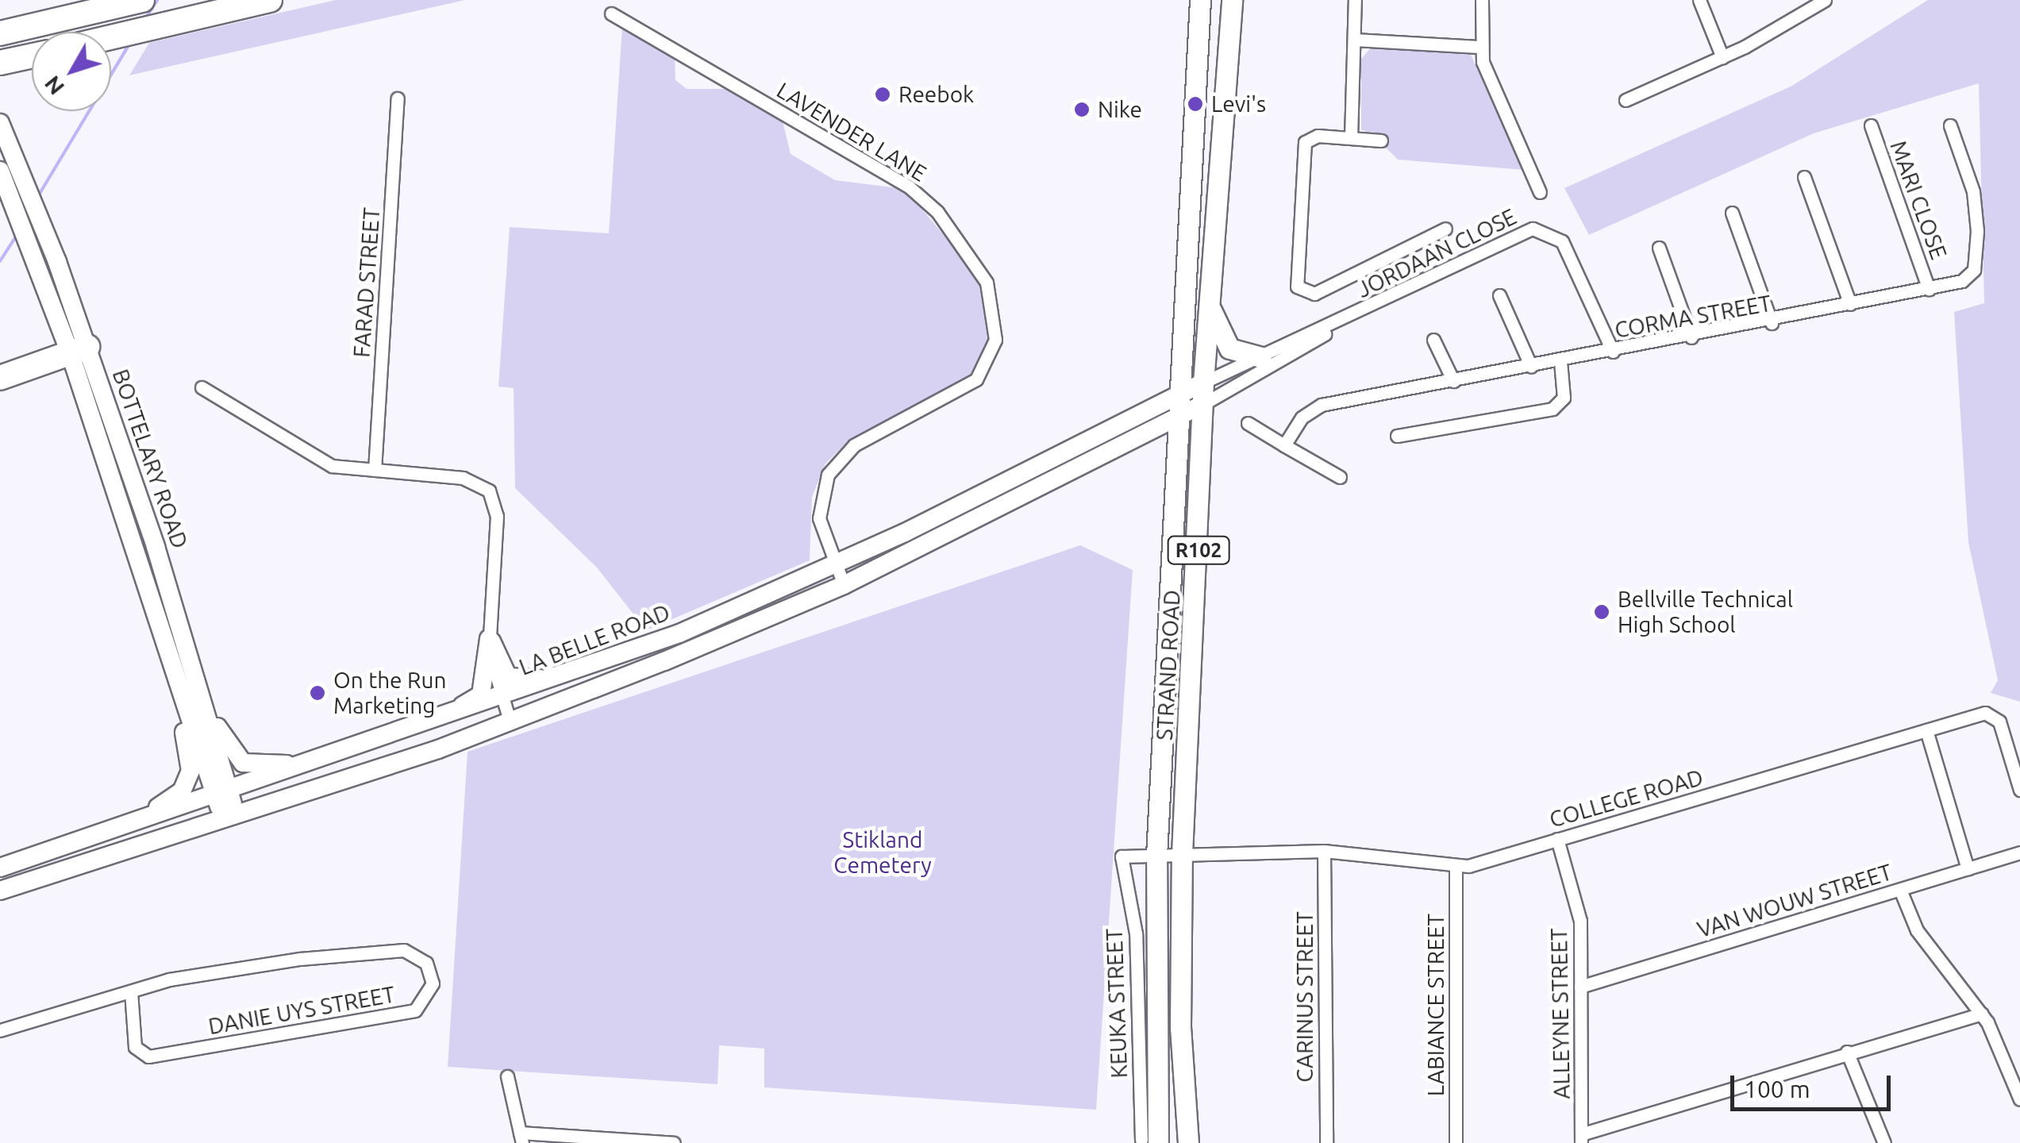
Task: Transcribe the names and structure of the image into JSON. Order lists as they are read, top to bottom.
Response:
{
  "streets": {
    "main road": [
      "BOTTELARY ROAD",
      "R102",
      "LA BELLE ROAD",
      "STRAND ROAD"
    ],
    "street": [
      "LAVENDER LANE",
      "MARI CLOSE",
      "JORDAAN CLOSE",
      "FARAD STREET",
      "CORMA STREET",
      "COLLEGE ROAD",
      "VAN WOUW STREET",
      "CARINUS STREET",
      "KEUKA STREET",
      "LABIANCE STREET",
      "DANIE UYS STREET",
      "ALLEYNE STREET"
    ]
  },
  "crossings": [
    ["LAVENDER LANE", "LA BELLE ROAD"],
    ["MARI CLOSE", "CORMA STREET"],
    ["JORDAAN CLOSE", "CORMA STREET"],
    ["JORDAAN CLOSE", "LA BELLE ROAD"],
    ["JORDAAN CLOSE", "STRAND ROAD"],
    ["BOTTELARY ROAD", "LA BELLE ROAD"],
    ["LA BELLE ROAD", "STRAND ROAD"],
    ["STRAND ROAD", "COLLEGE ROAD"],
    ["STRAND ROAD", "KEUKA STREET"],
    ["COLLEGE ROAD", "CARINUS STREET"],
    ["COLLEGE ROAD", "KEUKA STREET"],
    ["COLLEGE ROAD", "LABIANCE STREET"],
    ["COLLEGE ROAD", "ALLEYNE STREET"],
    ["VAN WOUW STREET", "ALLEYNE STREET"]
  ],
  "parks": ["Stikland Cemetery"],
  "places": [
    "Reebok",
    "Levi's",
    "Nike",
    "Bellville Technical High School",
    "On the Run Marketing"
  ],
  "scale_bar": "100 m",
  "north": "bottom left"
}
